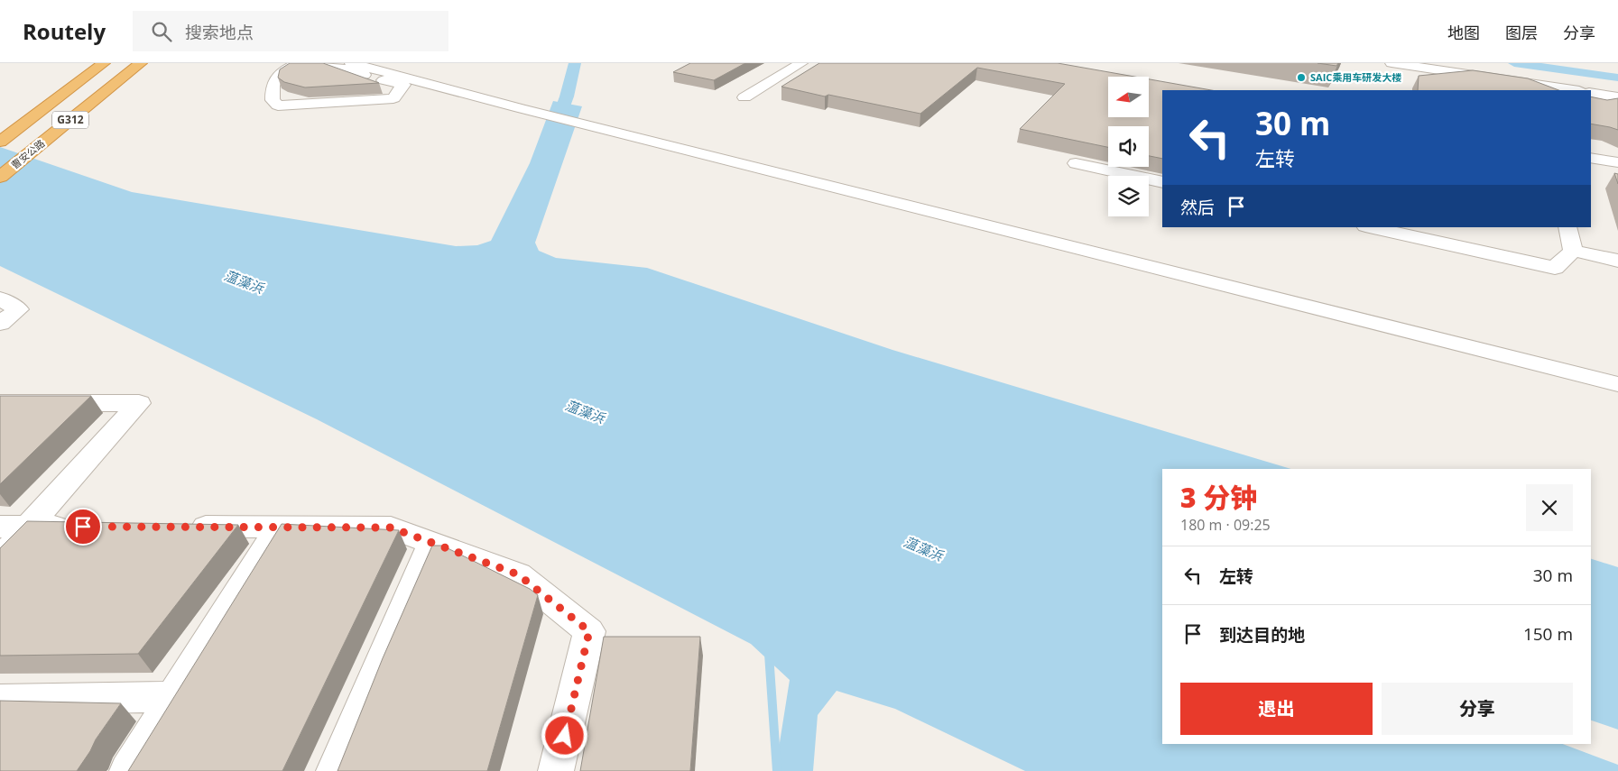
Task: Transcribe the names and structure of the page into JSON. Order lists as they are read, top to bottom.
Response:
{
  "streets": {
    "highway": ["G312", "曹安公路"]
  },
  "water": ["蕰藻浜"],
  "places": ["SAIC乘用车研发大楼"],
  "north": "left",
  "page": {
    "header": "Routely",
    "search": "搜索地点",
    "nav": ["地图", "图层", "分享"],
    "turn": ["30 m", "左转"],
    "then": "然后",
    "heading": ["3 分钟", "180 m · 09:25"],
    "list": [
      {
        "name": "左转",
        "value": "30 m"
      },
      {
        "name": "到达目的地",
        "value": "150 m"
      }
    ],
    "buttons": ["退出", "分享"]
  }
}
